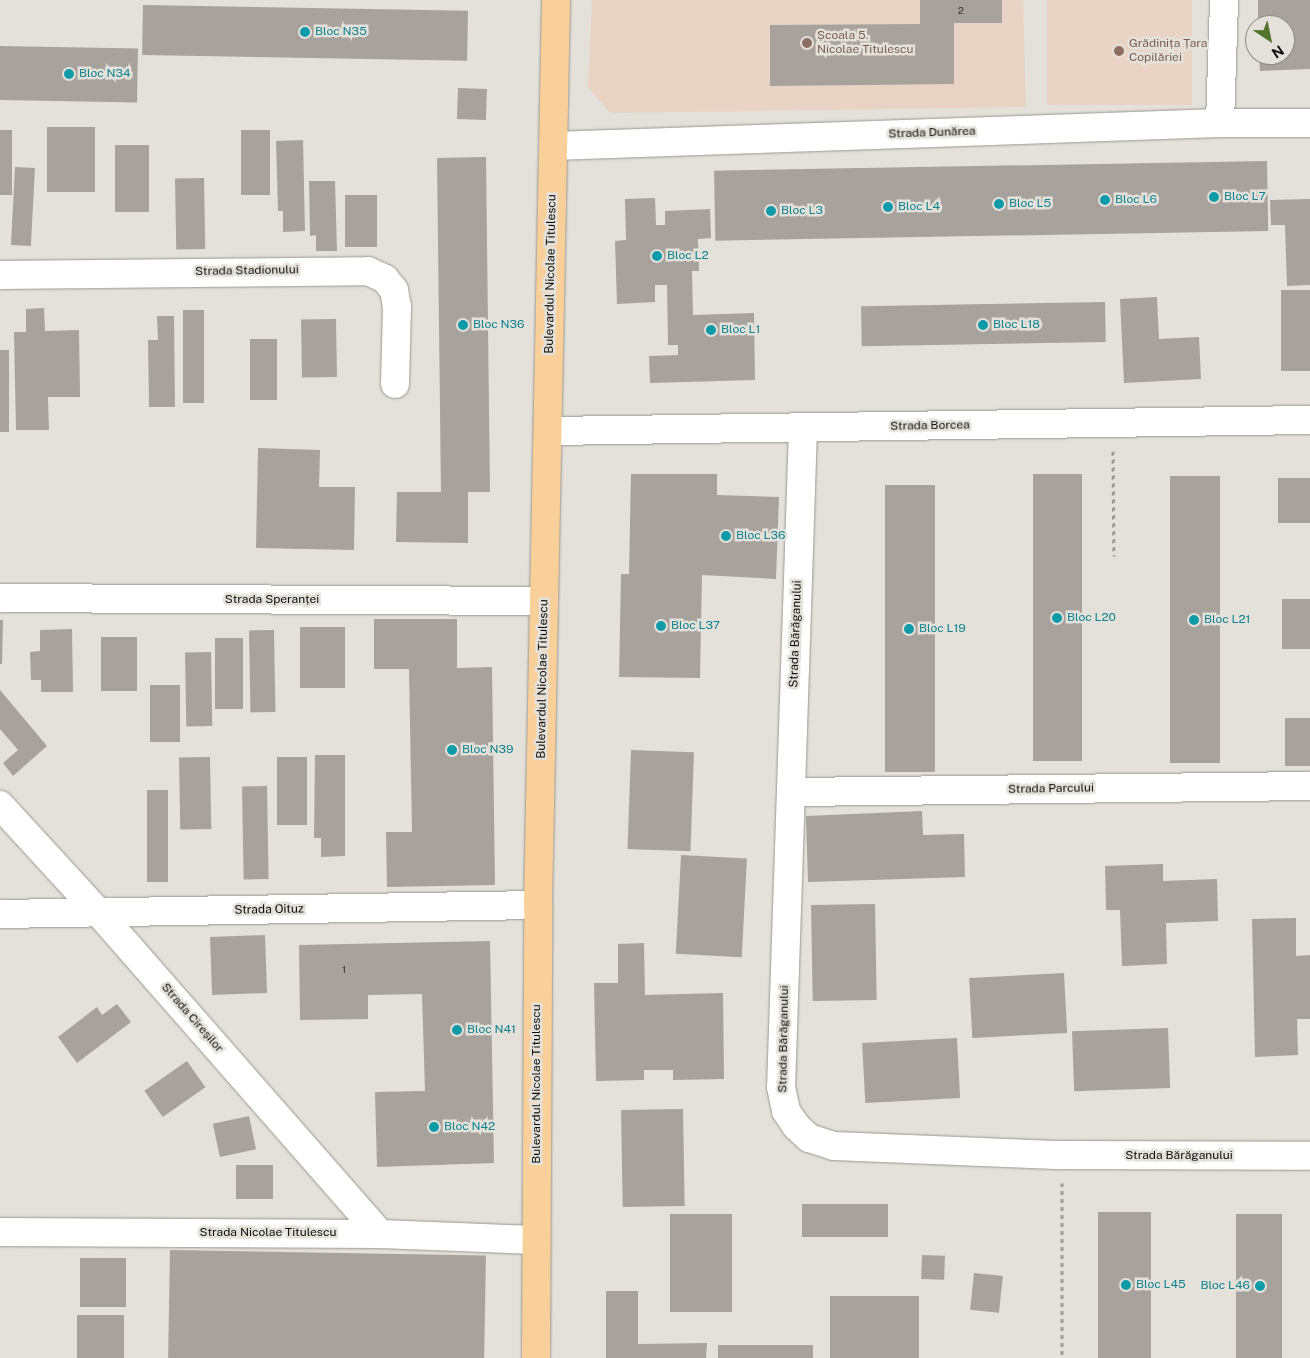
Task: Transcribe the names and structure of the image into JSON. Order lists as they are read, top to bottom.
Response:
{
  "streets": {
    "main road": ["Bulevardul Nicolae Titulescu"],
    "street": [
      "Strada Dunărea",
      "Strada Stadionului",
      "Strada Borcea",
      "Strada Speranței",
      "Strada Bărăganului",
      "Strada Parcului",
      "Strada Oituz",
      "Strada Cireșilor",
      "Strada Nicolae Titulescu"
    ]
  },
  "crossings": [
    ["Strada Dunărea", "Bulevardul Nicolae Titulescu"],
    ["Bulevardul Nicolae Titulescu", "Strada Borcea"],
    ["Bulevardul Nicolae Titulescu", "Strada Speranței"],
    ["Bulevardul Nicolae Titulescu", "Strada Oituz"],
    ["Bulevardul Nicolae Titulescu", "Strada Nicolae Titulescu"],
    ["Strada Borcea", "Strada Bărăganului"],
    ["Strada Bărăganului", "Strada Parcului"],
    ["Strada Oituz", "Strada Cireșilor"],
    ["Strada Cireșilor", "Strada Nicolae Titulescu"]
  ],
  "places": [
    "Bloc N35",
    "Școala 5. Nicolae Titulescu",
    "Grădinița Țara Copilăriei",
    "Bloc N34",
    "Bloc L7",
    "Bloc L6",
    "Bloc L5",
    "Bloc L4",
    "Bloc L3",
    "Bloc L2",
    "Bloc N36",
    "Bloc L18",
    "Bloc L1",
    "Bloc L36",
    "Bloc L20",
    "Bloc L21",
    "Bloc L37",
    "Bloc L19",
    "Bloc N39",
    "Bloc N41",
    "Bloc N42",
    "Bloc L45",
    "Bloc L46"
  ],
  "house_numbers": ["2", "1"],
  "north": "bottom right"
}
